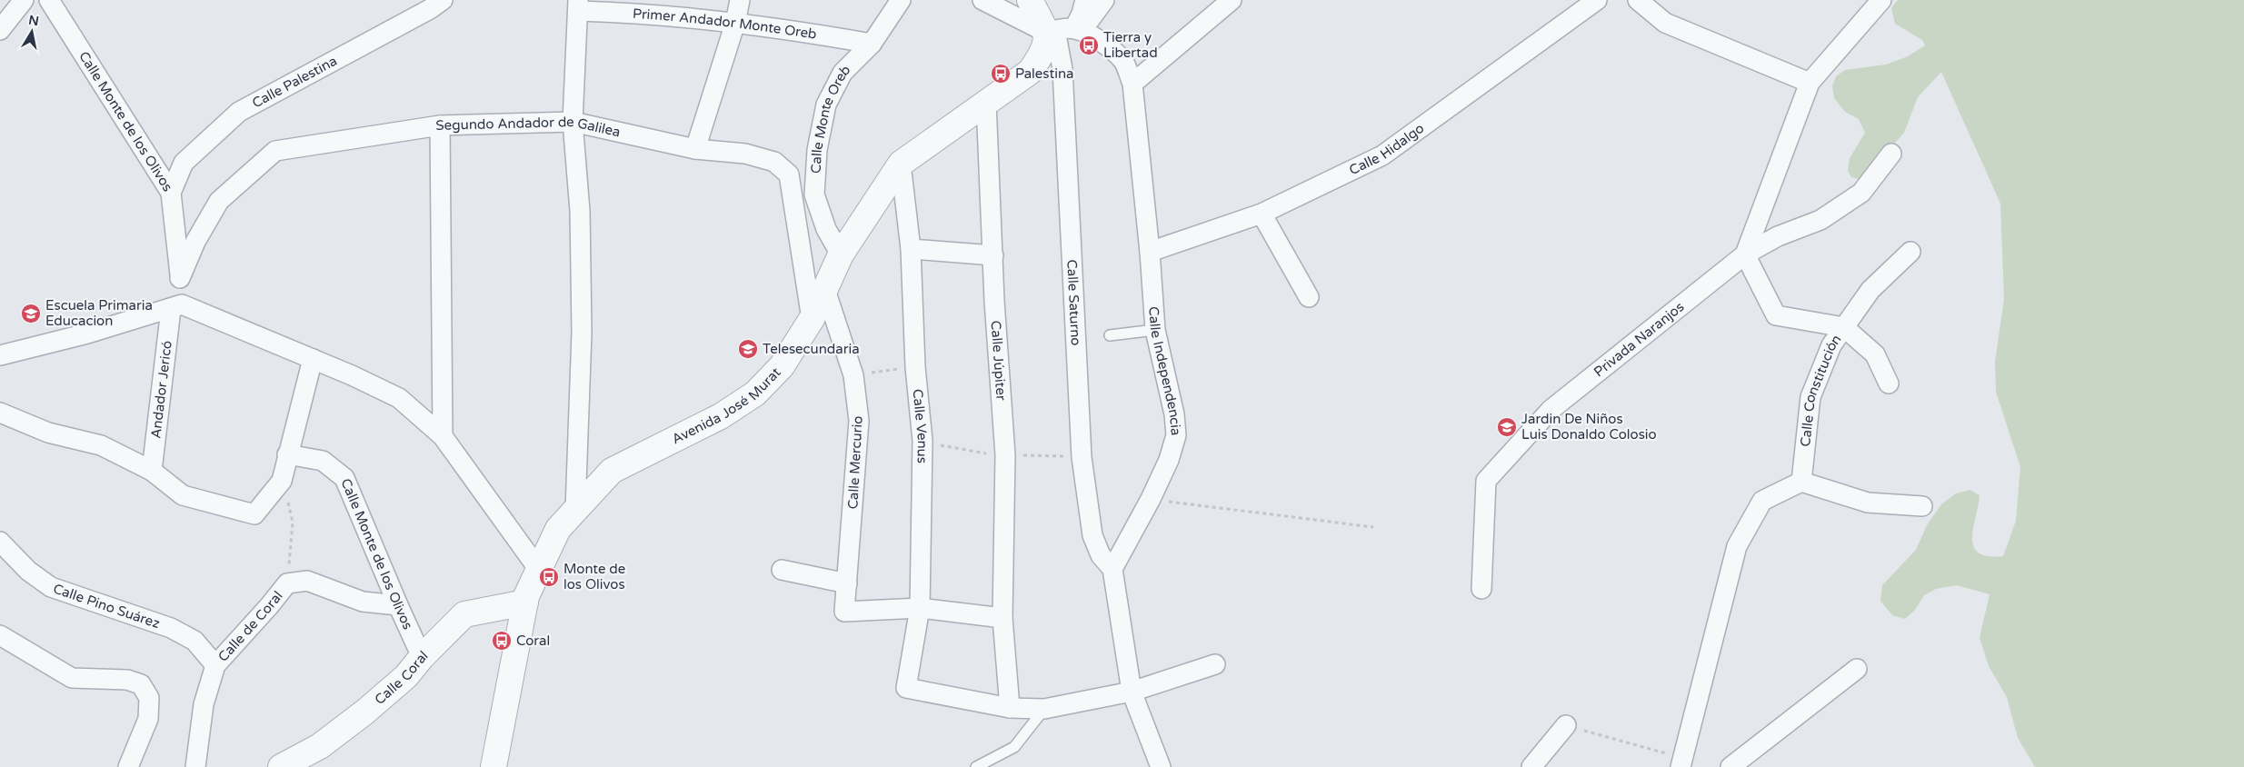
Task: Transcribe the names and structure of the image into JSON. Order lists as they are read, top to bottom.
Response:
{
  "streets": {
    "street": [
      "Primer Andador Monte Oreb",
      "Calle Palestina",
      "Calle Monte de los Olivos",
      "Calle Monte Oreb",
      "Segundo Andador de Galilea",
      "Calle Hidalgo",
      "Calle Saturno",
      "Privada Naranjos",
      "Calle Júpiter",
      "Calle Independencia",
      "Andador Jericó",
      "Calle Constitución",
      "Avenida José Murat",
      "Calle Venus",
      "Calle Mercurio",
      "Calle Pino Suárez",
      "Calle de Coral",
      "Calle Coral"
    ]
  },
  "crossings": [
    ["Primer Andador Monte Oreb", "Calle Monte Oreb"],
    ["Calle Palestina", "Calle Monte de los Olivos"],
    ["Calle Monte de los Olivos", "Segundo Andador de Galilea"],
    ["Calle Monte de los Olivos", "Andador Jericó"],
    ["Calle Monte de los Olivos", "Calle Coral"],
    ["Calle Monte Oreb", "Avenida José Murat"],
    ["Segundo Andador de Galilea", "Avenida José Murat"],
    ["Calle Hidalgo", "Calle Independencia"],
    ["Calle Saturno", "Calle Independencia"],
    ["Calle Saturno", "Avenida José Murat"],
    ["Privada Naranjos", "Calle Constitución"],
    ["Calle Júpiter", "Avenida José Murat"],
    ["Calle Júpiter", "Calle Venus"],
    ["Avenida José Murat", "Calle Venus"],
    ["Avenida José Murat", "Calle Mercurio"],
    ["Avenida José Murat", "Calle Coral"],
    ["Calle Venus", "Calle Mercurio"],
    ["Calle Pino Suárez", "Calle de Coral"]
  ],
  "places": {
    "bus stop": [
      "Tierra y Libertad",
      "Palestina",
      "Monte de los Olivos",
      "Coral"
    ],
    "school or university": ["Escuela Primaria Educacion", "Telesecundaria", "Jardin De Niños Luis Donaldo Colosio"]
  },
  "north": "top"
}
